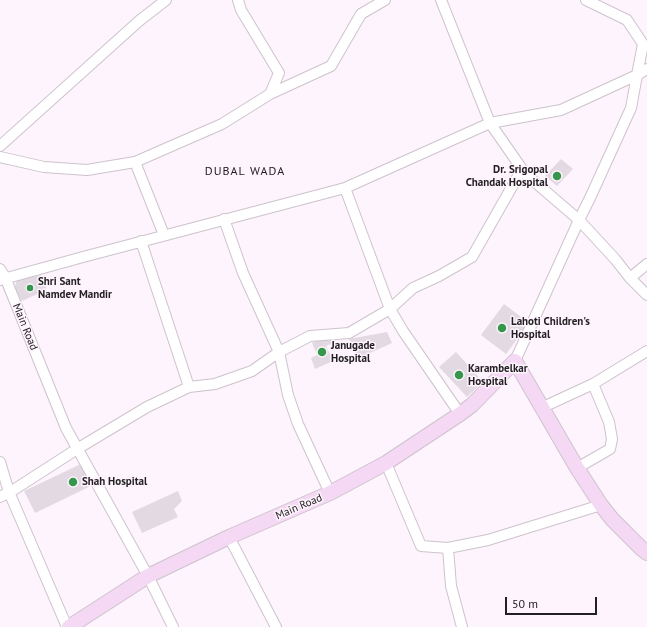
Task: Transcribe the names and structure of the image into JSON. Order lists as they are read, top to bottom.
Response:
{
  "streets": {
    "main road": ["Main Road"]
  },
  "districts": ["DUBAL WADA"],
  "places": [
    "Dr. Srigopal Chandak Hospital",
    "Shri Sant Namdev Mandir",
    "Lahoti Children's Hospital",
    "Janugade Hospital",
    "Karambelkar Hospital",
    "Shah Hospital"
  ],
  "scale_bar": "50 m"
}
